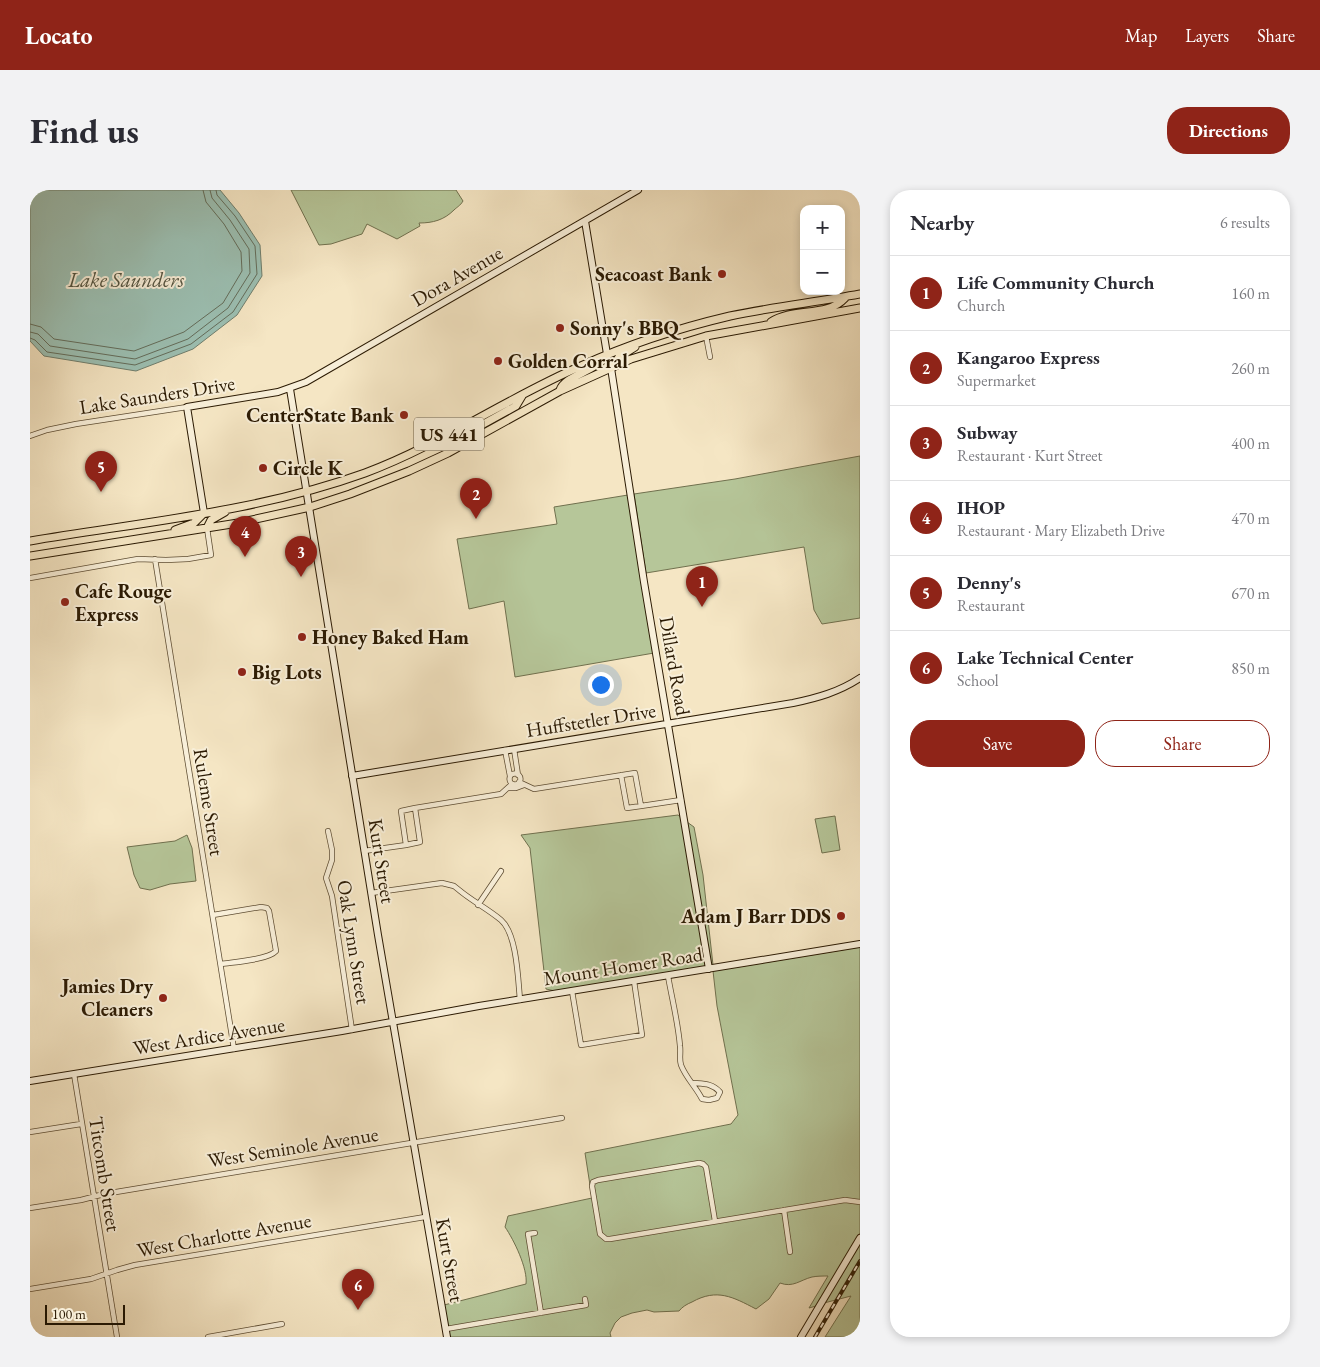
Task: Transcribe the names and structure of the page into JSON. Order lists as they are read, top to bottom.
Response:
{
  "streets": {
    "main road": ["US 441"],
    "street": [
      "Dora Avenue",
      "Lake Saunders Drive",
      "Dillard Road",
      "Huffstetler Drive",
      "Ruleme Street",
      "Kurt Street",
      "Oak Lynn Street",
      "Mount Homer Road",
      "West Ardice Avenue",
      "West Seminole Avenue",
      "Titcomb Street",
      "West Charlotte Avenue"
    ]
  },
  "crossings": [
    ["Dora Avenue", "Lake Saunders Drive"],
    ["Dora Avenue", "Kurt Street"],
    ["Lake Saunders Drive", "Kurt Street"],
    ["US 441", "Dillard Road"],
    ["US 441", "Kurt Street"],
    ["Dillard Road", "Huffstetler Drive"],
    ["Dillard Road", "Mount Homer Road"],
    ["Huffstetler Drive", "Kurt Street"],
    ["Ruleme Street", "West Ardice Avenue"],
    ["Kurt Street", "Mount Homer Road"],
    ["Kurt Street", "West Ardice Avenue"],
    ["Kurt Street", "West Seminole Avenue"],
    ["Kurt Street", "West Charlotte Avenue"],
    ["Oak Lynn Street", "West Ardice Avenue"],
    ["Mount Homer Road", "West Ardice Avenue"],
    ["West Ardice Avenue", "Titcomb Street"],
    ["West Seminole Avenue", "Titcomb Street"],
    ["Titcomb Street", "West Charlotte Avenue"]
  ],
  "water": ["Lake Saunders"],
  "places": [
    "Seacoast Bank",
    "Sonny's BBQ",
    "Golden Corral",
    "CenterState Bank",
    "Circle K",
    "Cafe Rouge Express",
    "Honey Baked Ham",
    "Big Lots",
    "Adam J Barr DDS",
    "Jamies Dry Cleaners"
  ],
  "scale_bar": "100 m",
  "page": {
    "header": "Locato",
    "nav": ["Map", "Layers", "Share"],
    "buttons": [
      "Directions",
      ["Save", "Share"]
    ],
    "title": "Find us",
    "heading": ["Nearby", "6 results"],
    "map_buttons": ["+", "−"],
    "list": [
      {
        "mark": "1",
        "name": "Life Community Church",
        "note": "Church",
        "value": "160 m"
      },
      {
        "mark": "2",
        "name": "Kangaroo Express",
        "note": "Supermarket",
        "value": "260 m"
      },
      {
        "mark": "3",
        "name": "Subway",
        "note": "Restaurant · Kurt Street",
        "value": "400 m"
      },
      {
        "mark": "4",
        "name": "IHOP",
        "note": "Restaurant · Mary Elizabeth Drive",
        "value": "470 m"
      },
      {
        "mark": "5",
        "name": "Denny's",
        "note": "Restaurant",
        "value": "670 m"
      },
      {
        "mark": "6",
        "name": "Lake Technical Center",
        "note": "School",
        "value": "850 m"
      }
    ],
    "pins": [
      "5",
      "2",
      "4",
      "3",
      "1",
      "6"
    ],
    "scale": "100 m"
  }
}
